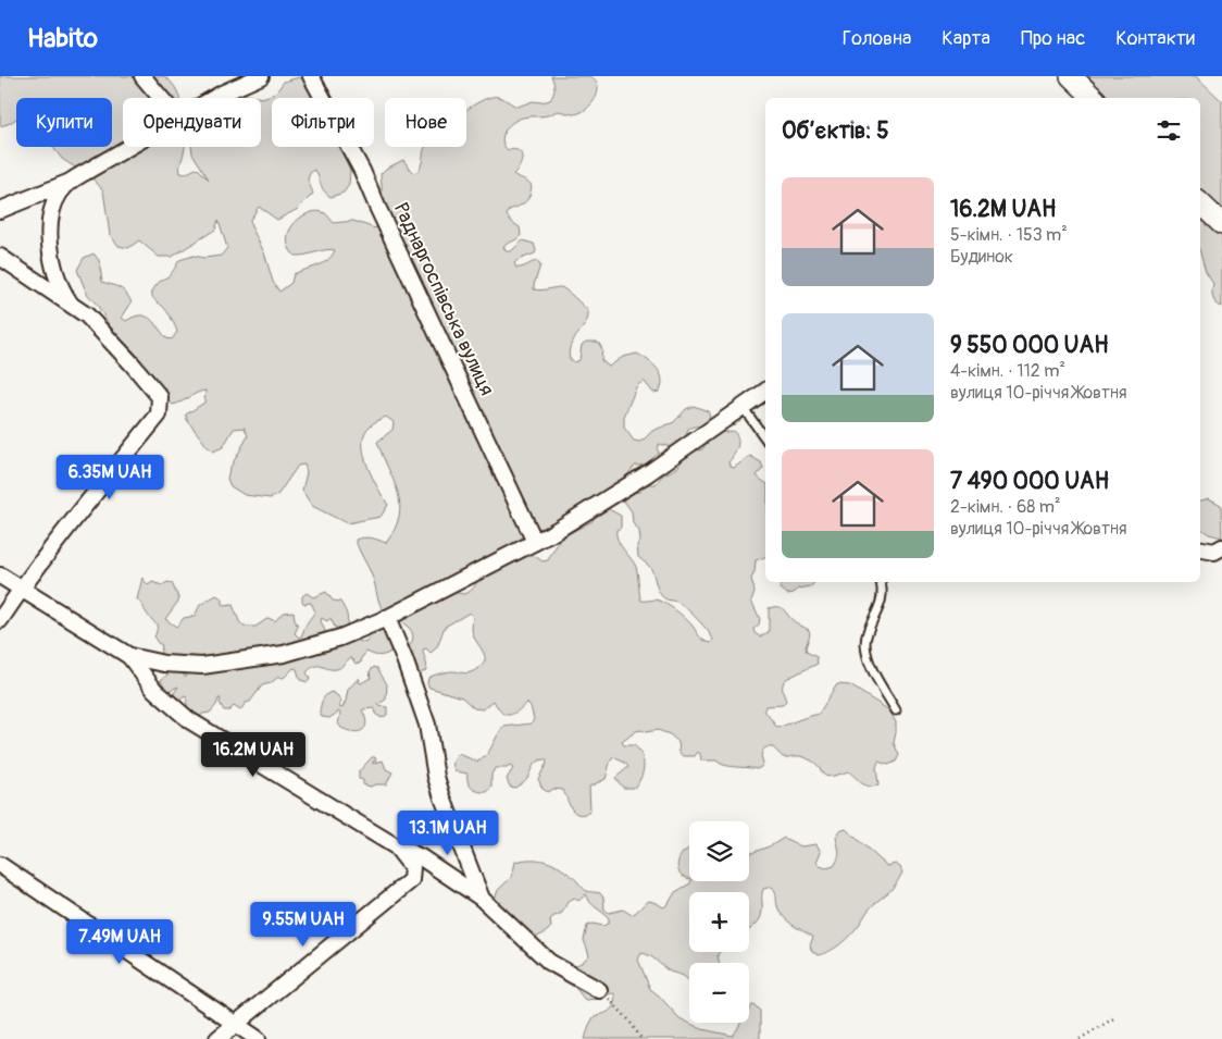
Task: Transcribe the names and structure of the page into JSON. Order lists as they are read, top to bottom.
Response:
{
  "streets": {
    "street": ["Раднаргоспівська вулиця"]
  },
  "page": {
    "header": "Habito",
    "nav": [
      "Головна",
      "Карта",
      "Про нас",
      "Контакти"
    ],
    "chip": [
      "Купити",
      "Орендувати",
      "Фільтри",
      "Нове"
    ],
    "heading": "Об’єктів: 5",
    "list": [
      {
        "name": "16.2M UAH",
        "note": "5-кімн. · 153 m² · Будинок"
      },
      {
        "name": "9 550 000 UAH",
        "note": "4-кімн. · 112 m² · вулиця 10-річчя Жовтня"
      },
      {
        "name": "7 490 000 UAH",
        "note": "2-кімн. · 68 m² · вулиця 10-річчя Жовтня"
      }
    ],
    "price": [
      "6.35M UAH",
      "16.2M UAH",
      "13.1M UAH",
      "9.55M UAH",
      "7.49M UAH"
    ],
    "map_buttons": ["+", "−"]
  }
}
